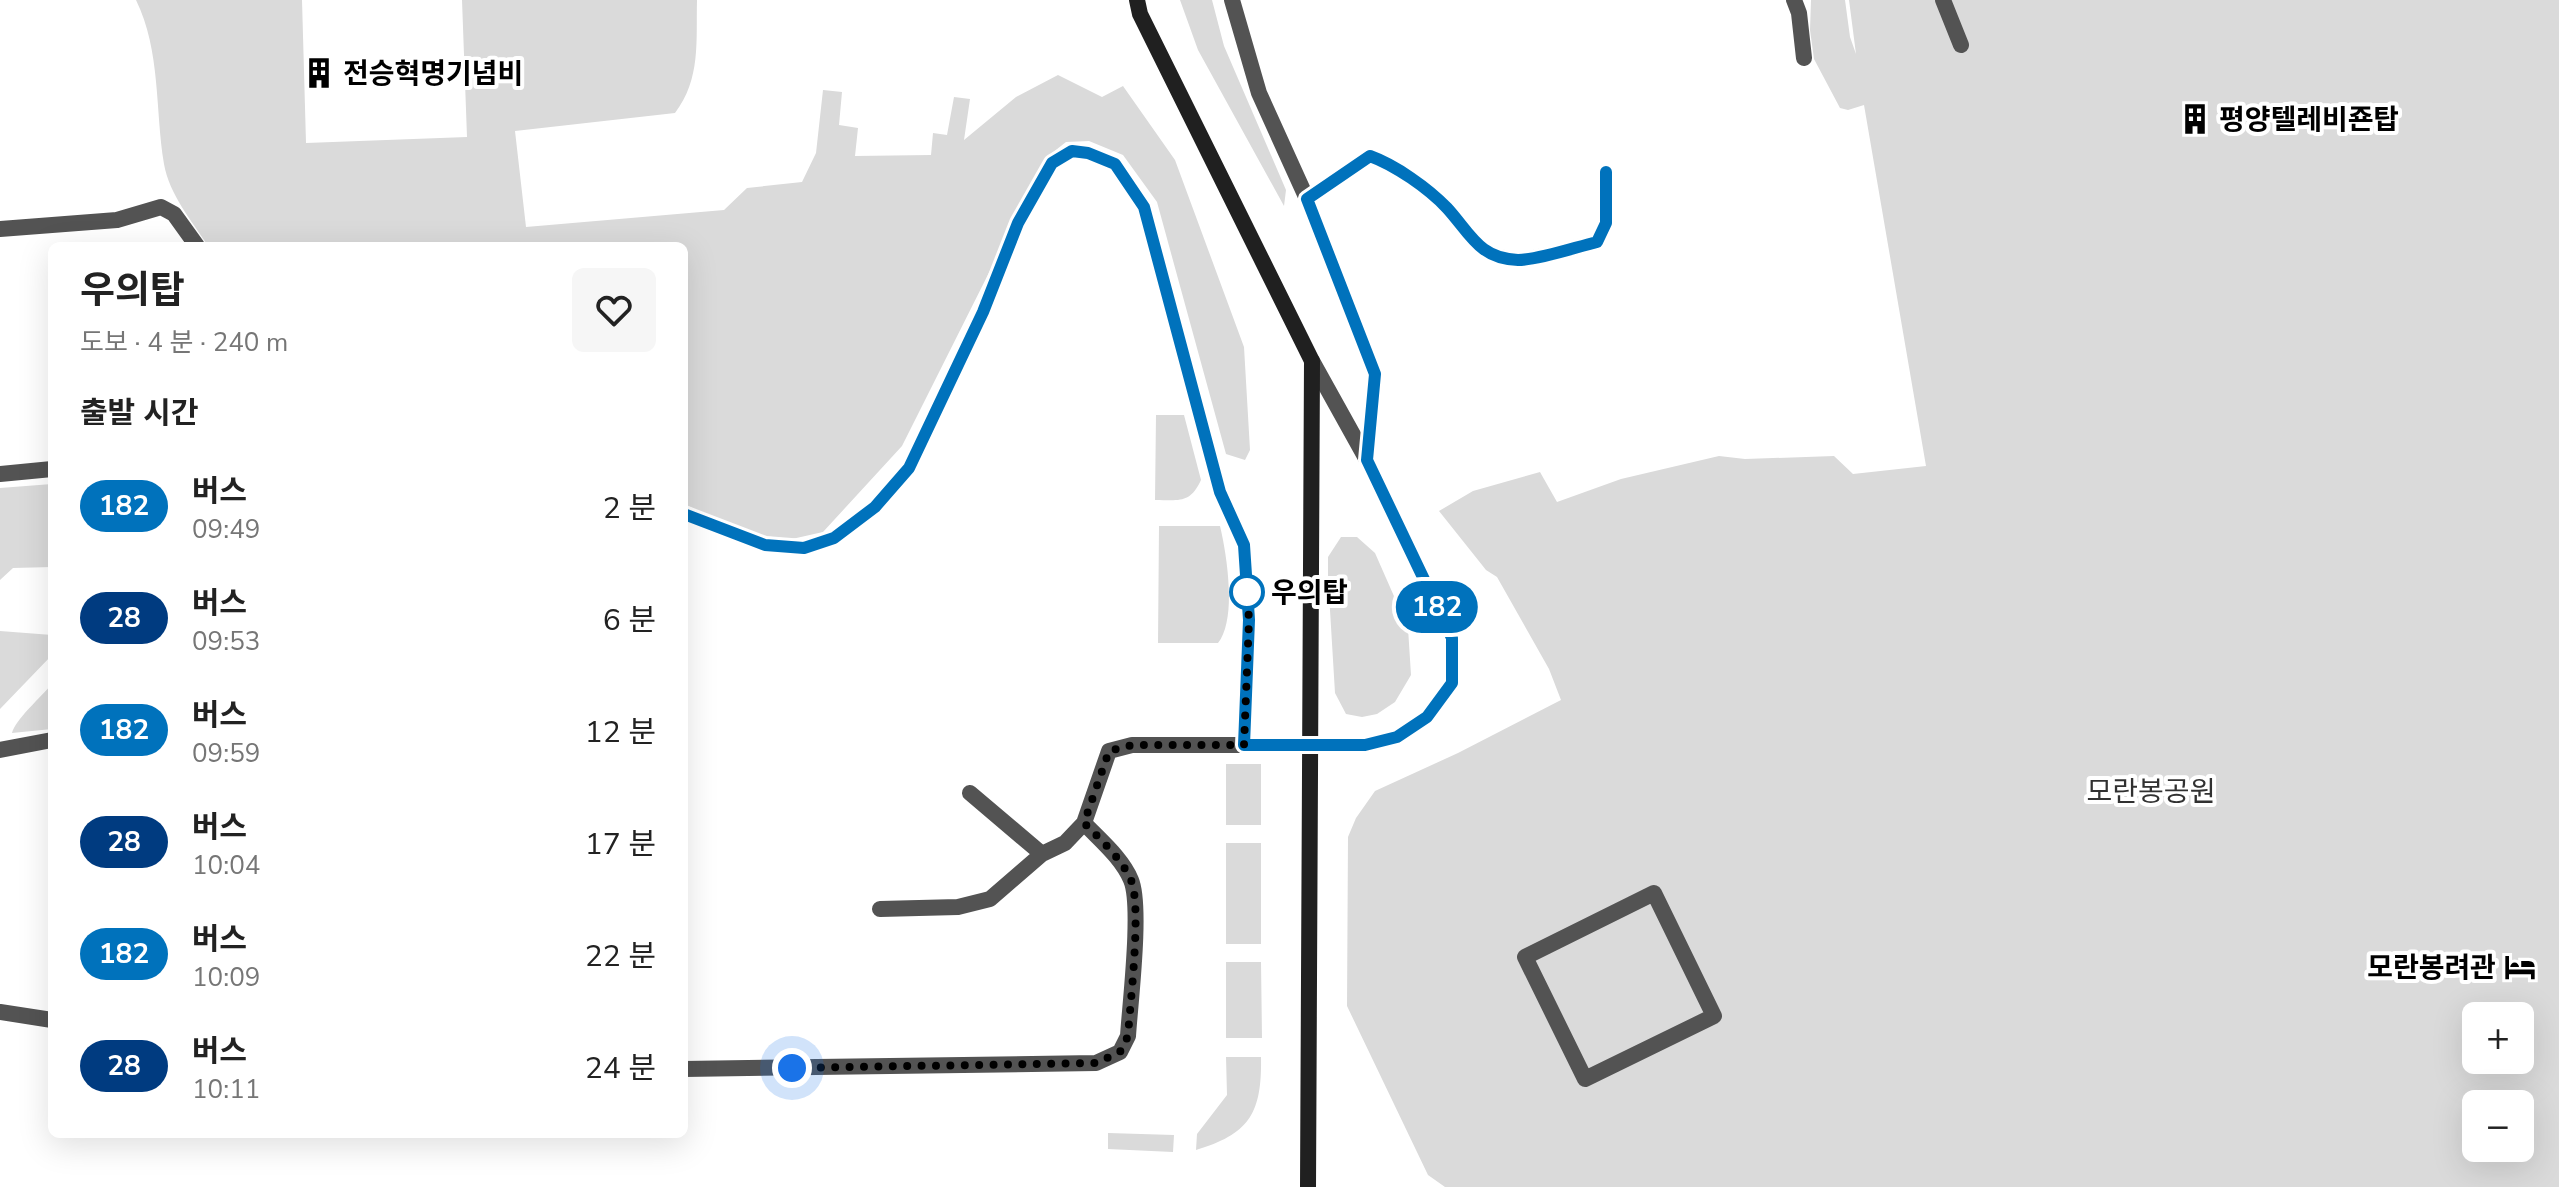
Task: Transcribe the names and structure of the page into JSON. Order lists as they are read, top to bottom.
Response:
{
  "parks": ["모란봉공원"],
  "places": {
    "building": ["전승혁명기념비", "평양텔레비죤탑"],
    "other": ["우의탑"],
    "hotel": ["모란봉려관"]
  },
  "lines": ["bus line 182"],
  "page": {
    "on_map": "182",
    "heading": [
      ["우의탑", "도보 · 4 분 · 240 m"],
      "출발 시간"
    ],
    "list": [
      {
        "mark": "182",
        "name": "버스",
        "note": "09:49",
        "value": "2 분"
      },
      {
        "mark": "28",
        "name": "버스",
        "note": "09:53",
        "value": "6 분"
      },
      {
        "mark": "182",
        "name": "버스",
        "note": "09:59",
        "value": "12 분"
      },
      {
        "mark": "28",
        "name": "버스",
        "note": "10:04",
        "value": "17 분"
      },
      {
        "mark": "182",
        "name": "버스",
        "note": "10:09",
        "value": "22 분"
      },
      {
        "mark": "28",
        "name": "버스",
        "note": "10:11",
        "value": "24 분"
      }
    ],
    "map_buttons": ["+", "−"]
  }
}
